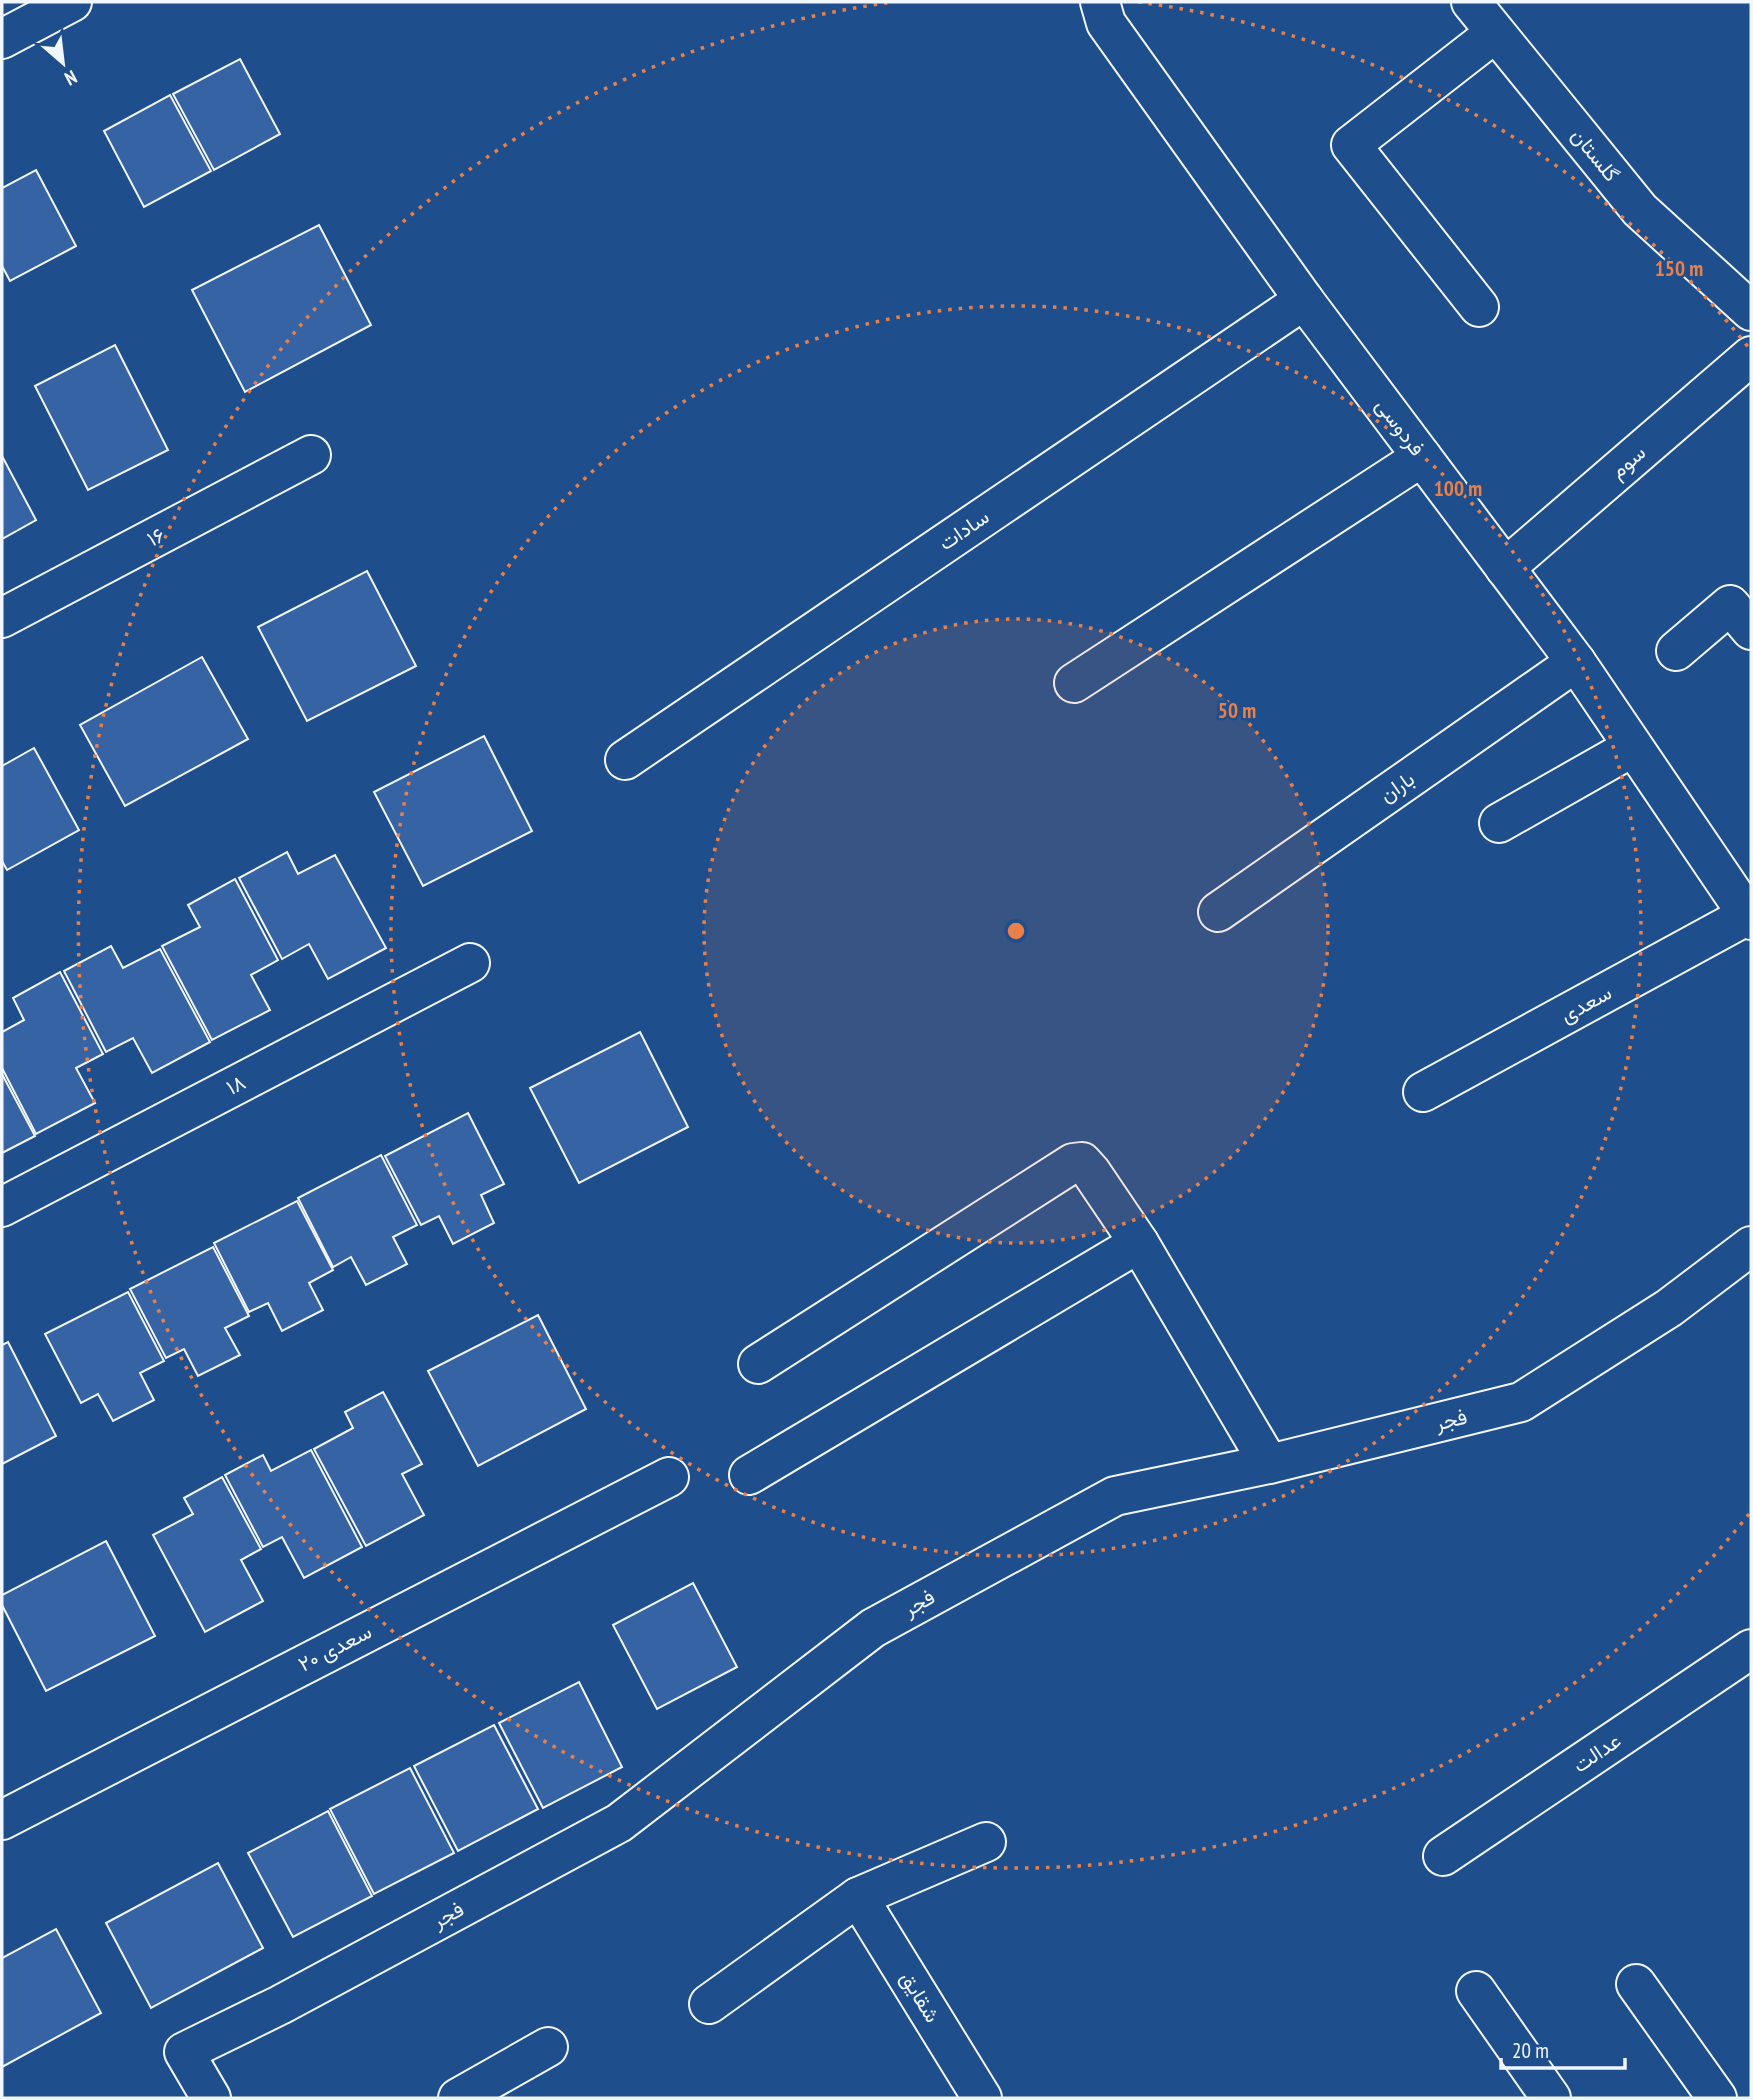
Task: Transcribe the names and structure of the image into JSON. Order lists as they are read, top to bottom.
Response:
{
  "streets": {
    "street": [
      "گلستان",
      "فردوسی",
      "سوم",
      "سادات",
      "۱۶",
      "باران",
      "سعدی",
      "۱۸",
      "فجر",
      "سعدی ۲۰",
      "عدالت",
      "شقایق"
    ]
  },
  "crossings": [
    ["فردوسی", "سوم"],
    ["فردوسی", "سادات"],
    ["فردوسی", "باران"],
    ["فردوسی", "سعدی"]
  ],
  "scale_bar": "20 m",
  "north": "bottom right",
  "rings": ["150 m", "100 m", "50 m"]
}
